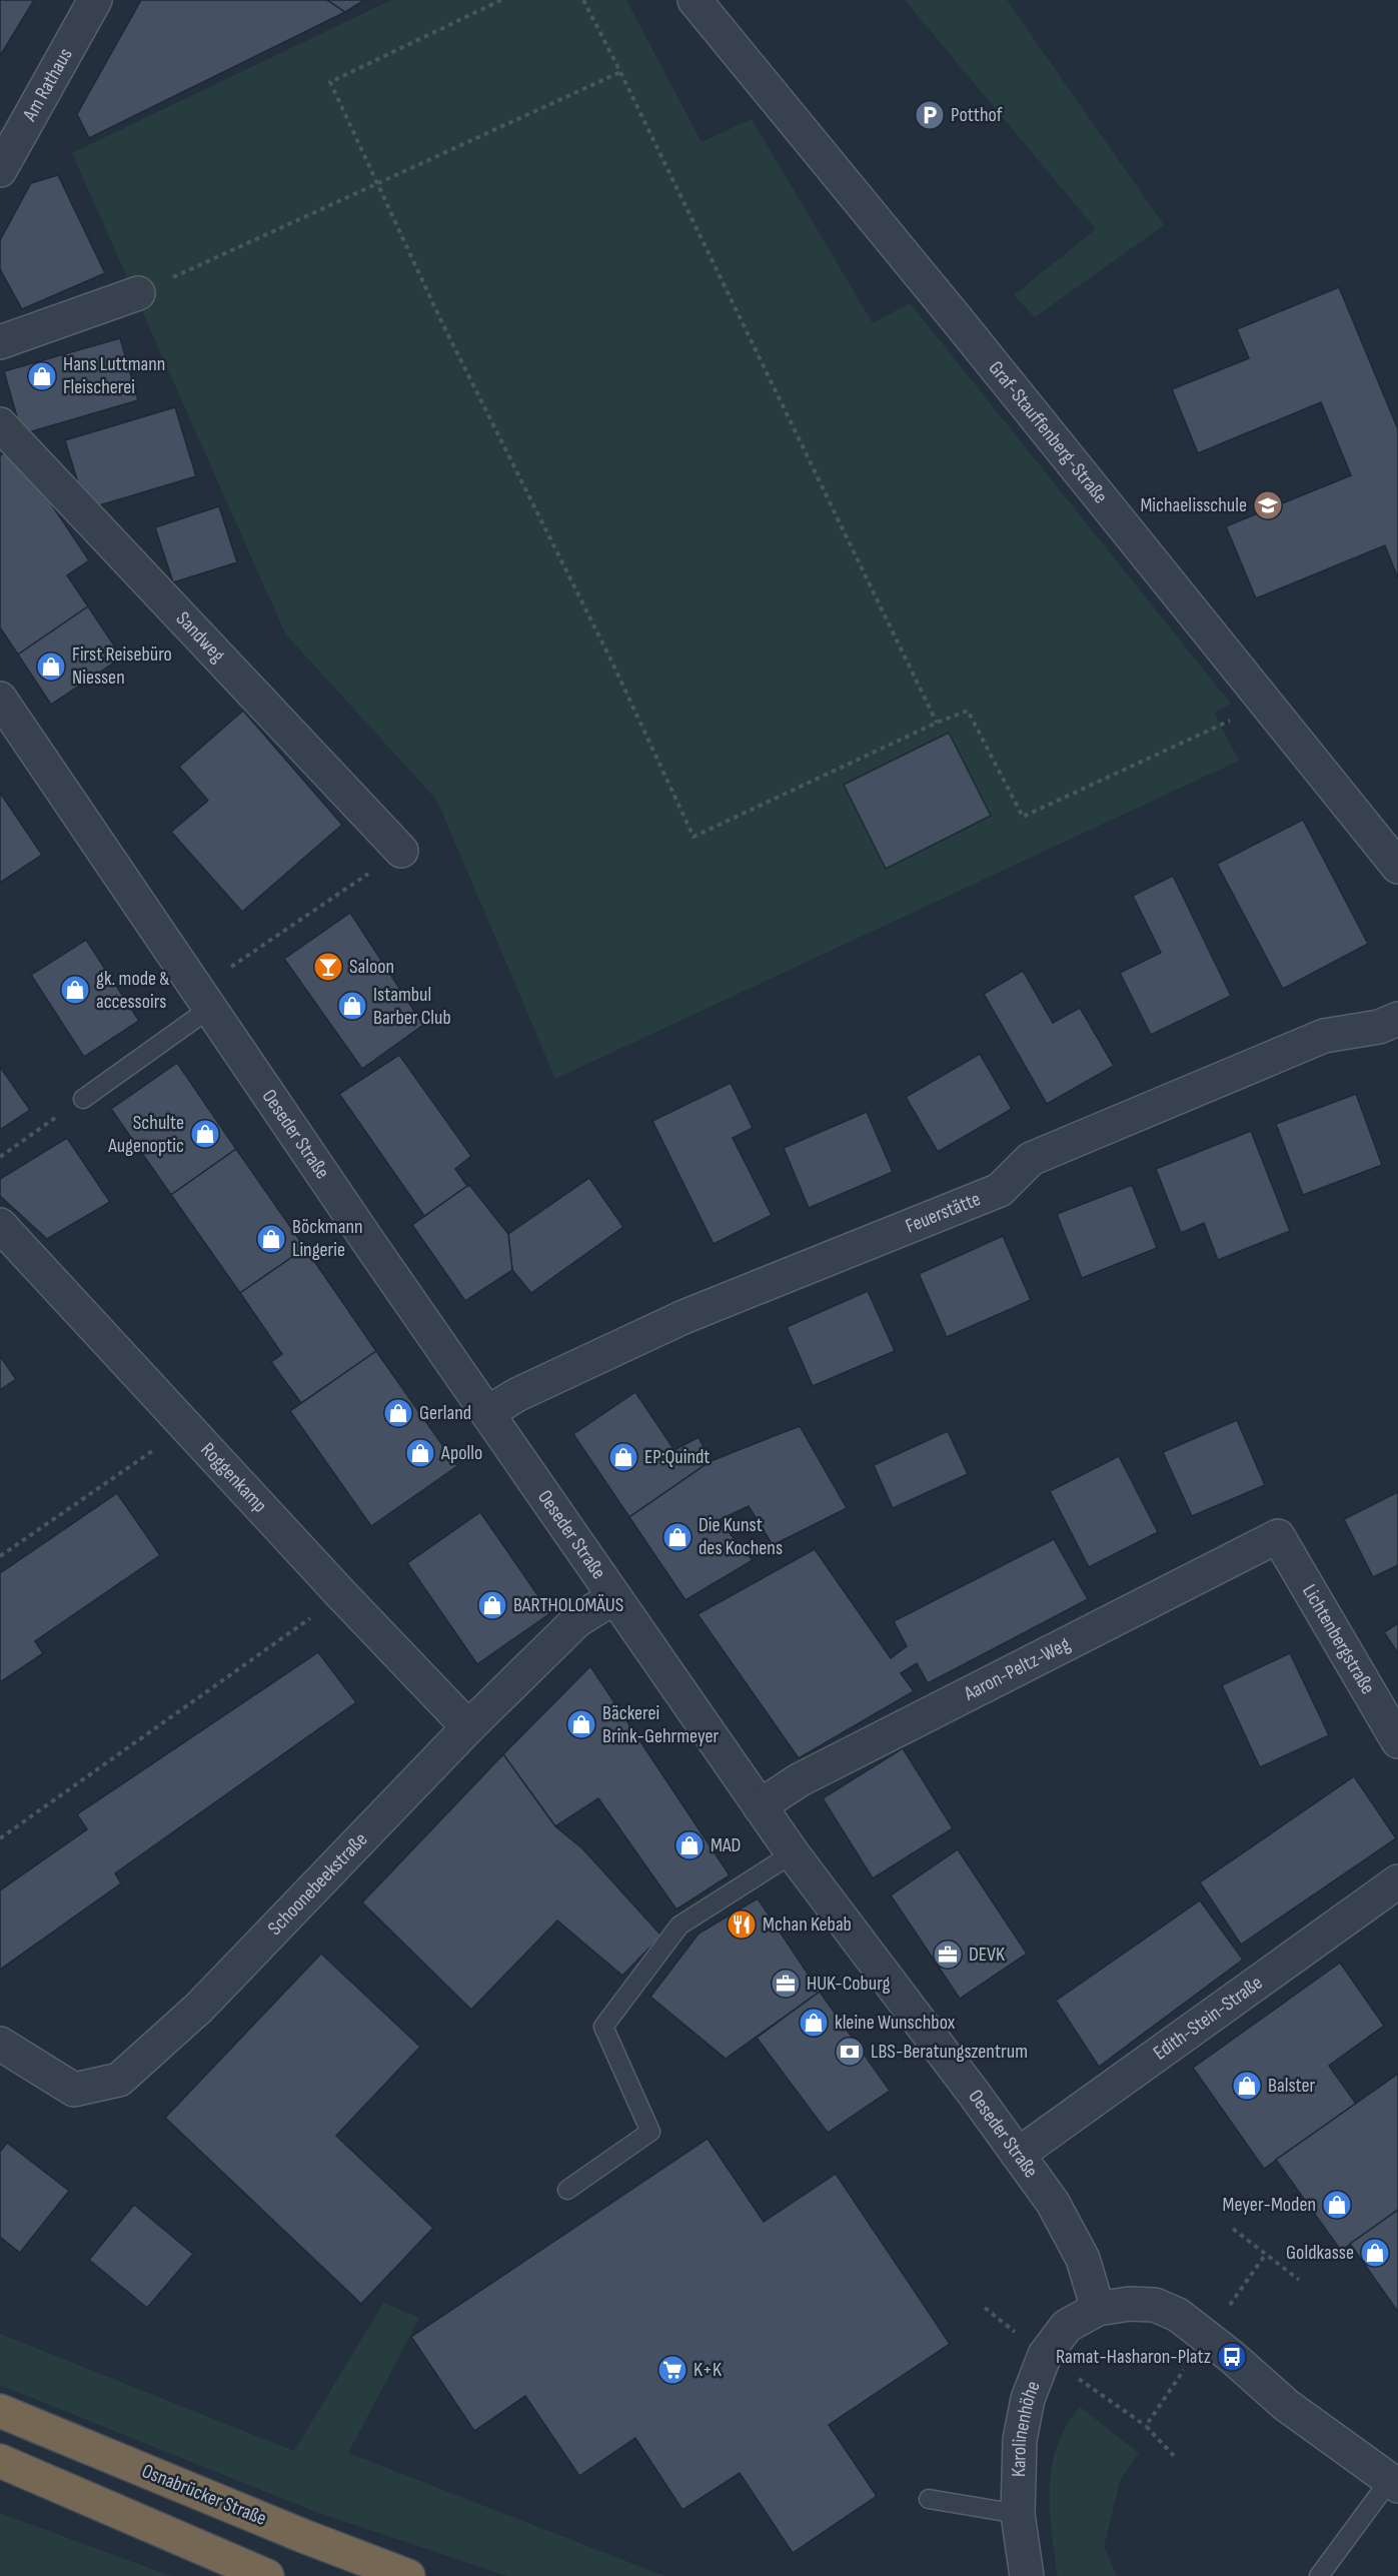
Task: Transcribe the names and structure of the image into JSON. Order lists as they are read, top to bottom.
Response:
{
  "streets": {
    "highway": ["Osnabrücker Straße"],
    "street": [
      "Am Rathaus",
      "Graf-Stauffenberg-Straße",
      "Sandweg",
      "Oeseder Straße",
      "Feuerstätte",
      "Roggenkamp",
      "Lichtenbergstraße",
      "Aaron-Peltz-Weg",
      "Schoonebeekstraße",
      "Edith-Stein-Straße",
      "Karolinenhöhe"
    ]
  },
  "crossings": [
    ["Oeseder Straße", "Feuerstätte"],
    ["Oeseder Straße", "Aaron-Peltz-Weg"],
    ["Oeseder Straße", "Schoonebeekstraße"],
    ["Oeseder Straße", "Edith-Stein-Straße"],
    ["Oeseder Straße", "Karolinenhöhe"],
    ["Roggenkamp", "Schoonebeekstraße"],
    ["Lichtenbergstraße", "Aaron-Peltz-Weg"]
  ],
  "places": {
    "parking": ["Potthof"],
    "shop": [
      "Hans Luttmann Fleischerei",
      "First Reisebüro Niessen",
      "gk. mode & accessoirs",
      "Istambul Barber Club",
      "Schulte Augenoptic",
      "Böckmann Lingerie",
      "Gerland",
      "Apollo",
      "EP:Quindt",
      "Die Kunst des Kochens",
      "BARTHOLOMÄUS",
      "Bäckerei Brink-Gehrmeyer",
      "MAD",
      "kleine Wunschbox",
      "Balster",
      "Meyer-Moden",
      "Goldkasse"
    ],
    "school or university": ["Michaelisschule"],
    "bar": ["Saloon"],
    "restaurant": ["Mchan Kebab"],
    "office": ["DEVK", "HUK-Coburg"],
    "bank": ["LBS-Beratungszentrum"],
    "bus stop": ["Ramat-Hasharon-Platz"],
    "supermarket": ["K+K"]
  }
}
